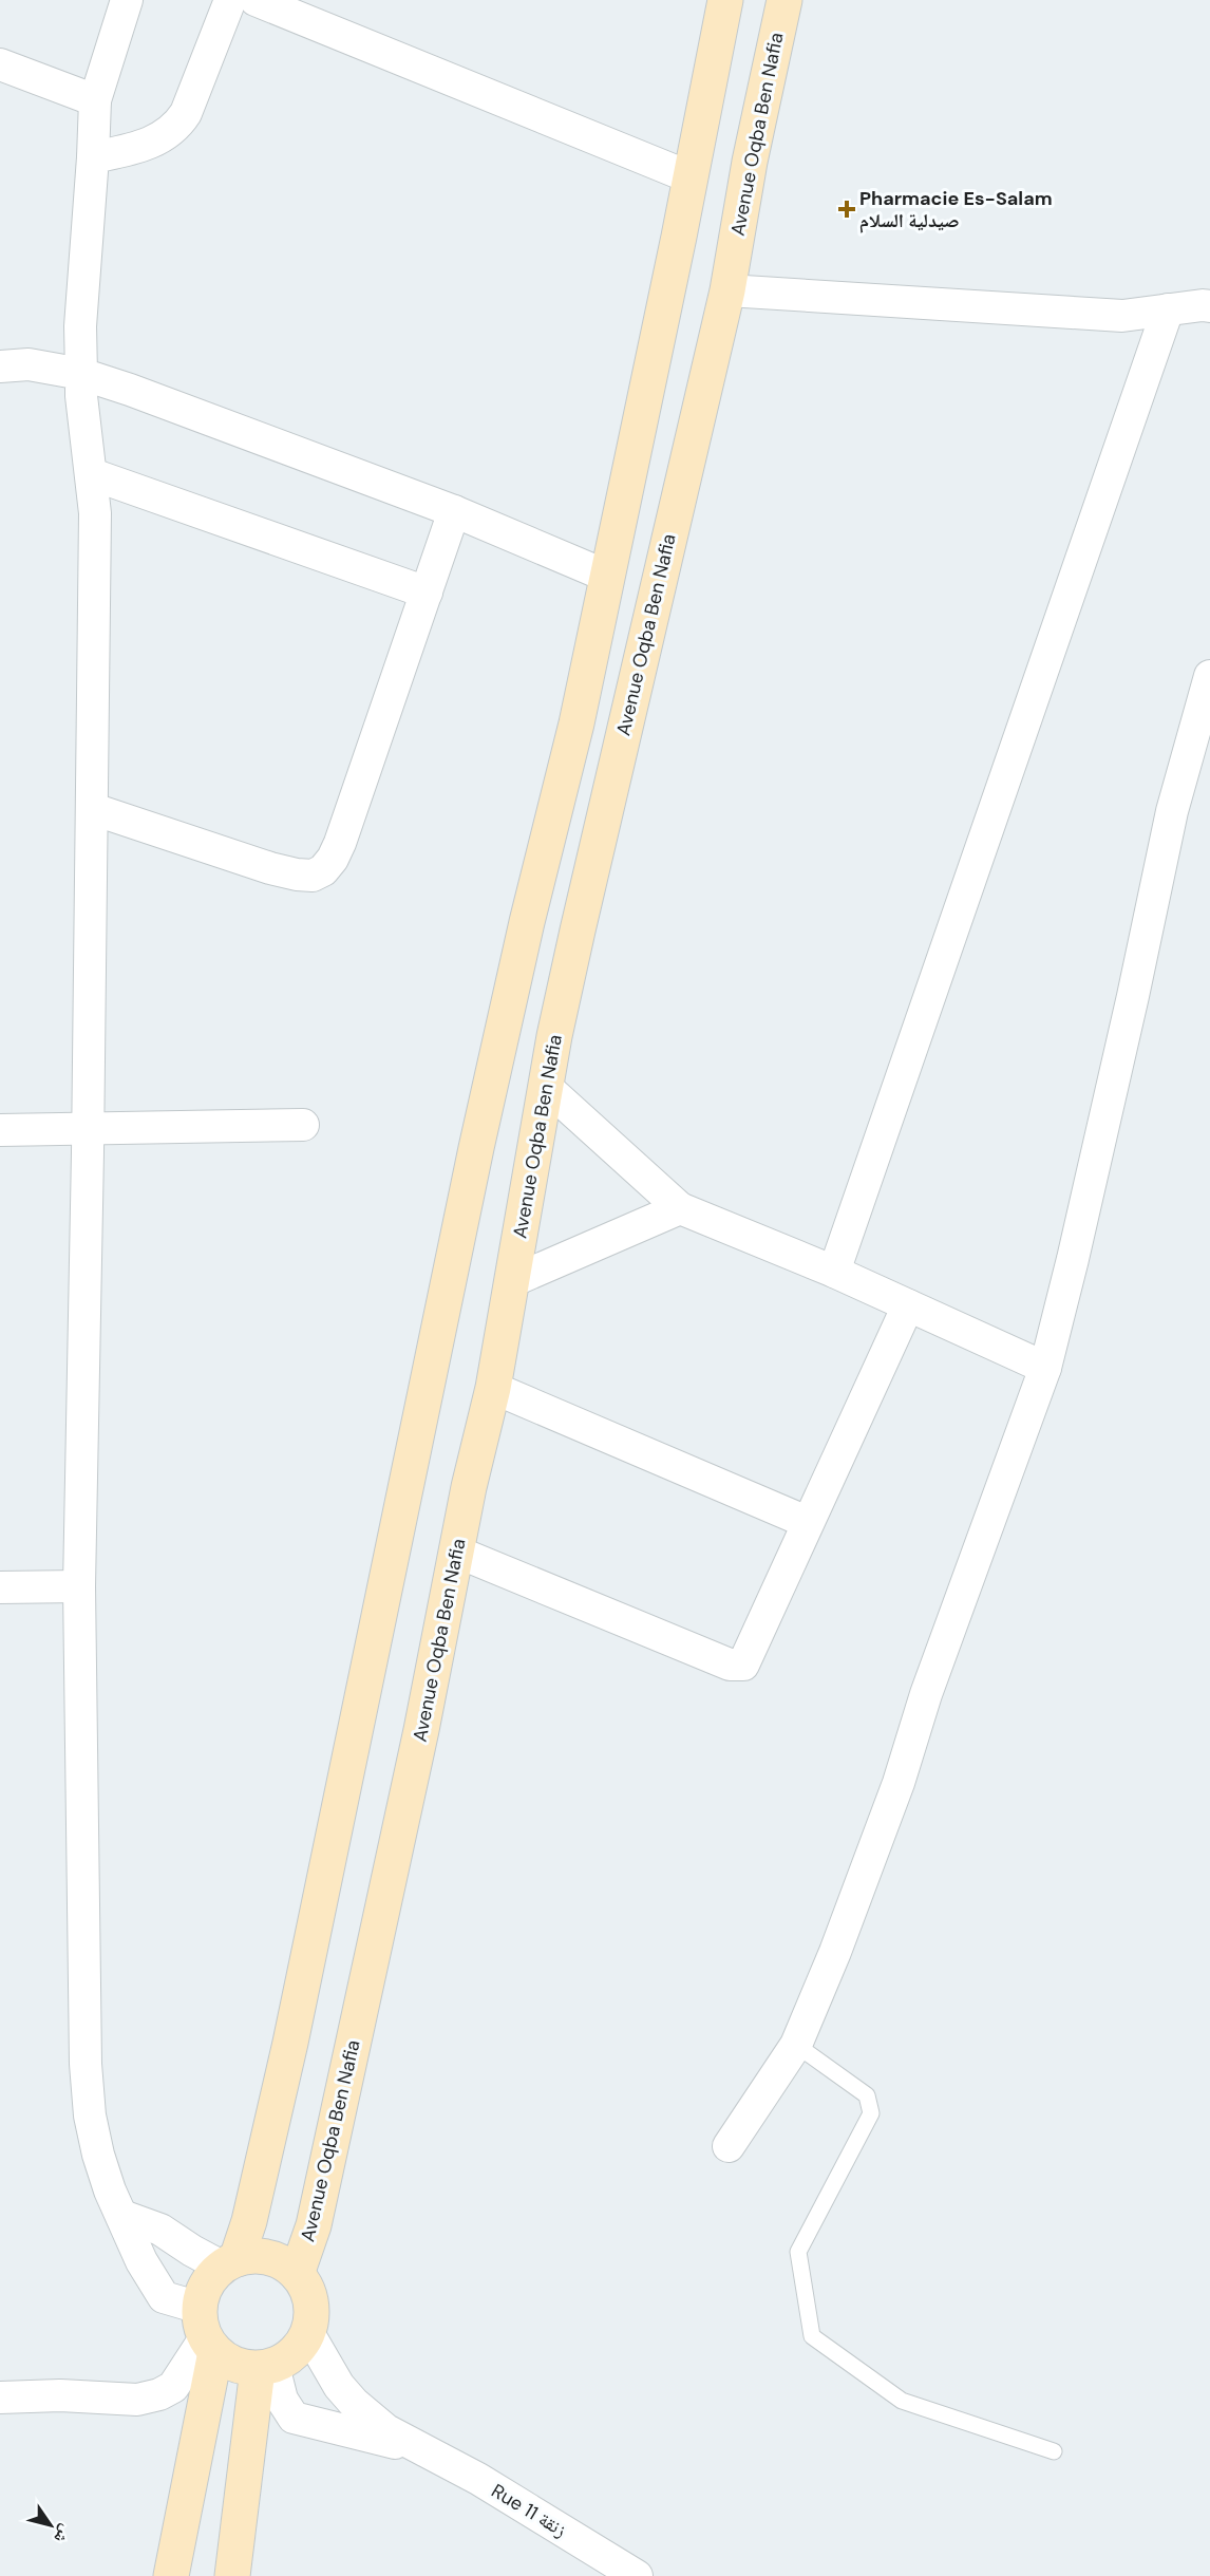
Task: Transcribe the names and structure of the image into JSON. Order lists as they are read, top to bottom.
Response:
{
  "streets": {
    "street": ["Avenue Oqba Ben Nafia", "Rue 11 زنقة"]
  },
  "crossings": [
    ["Avenue Oqba Ben Nafia", "Rue 11 زنقة"]
  ],
  "places": {
    "health": ["Pharmacie Es-Salam صيدلية السلام"]
  },
  "north": "bottom right"
}
